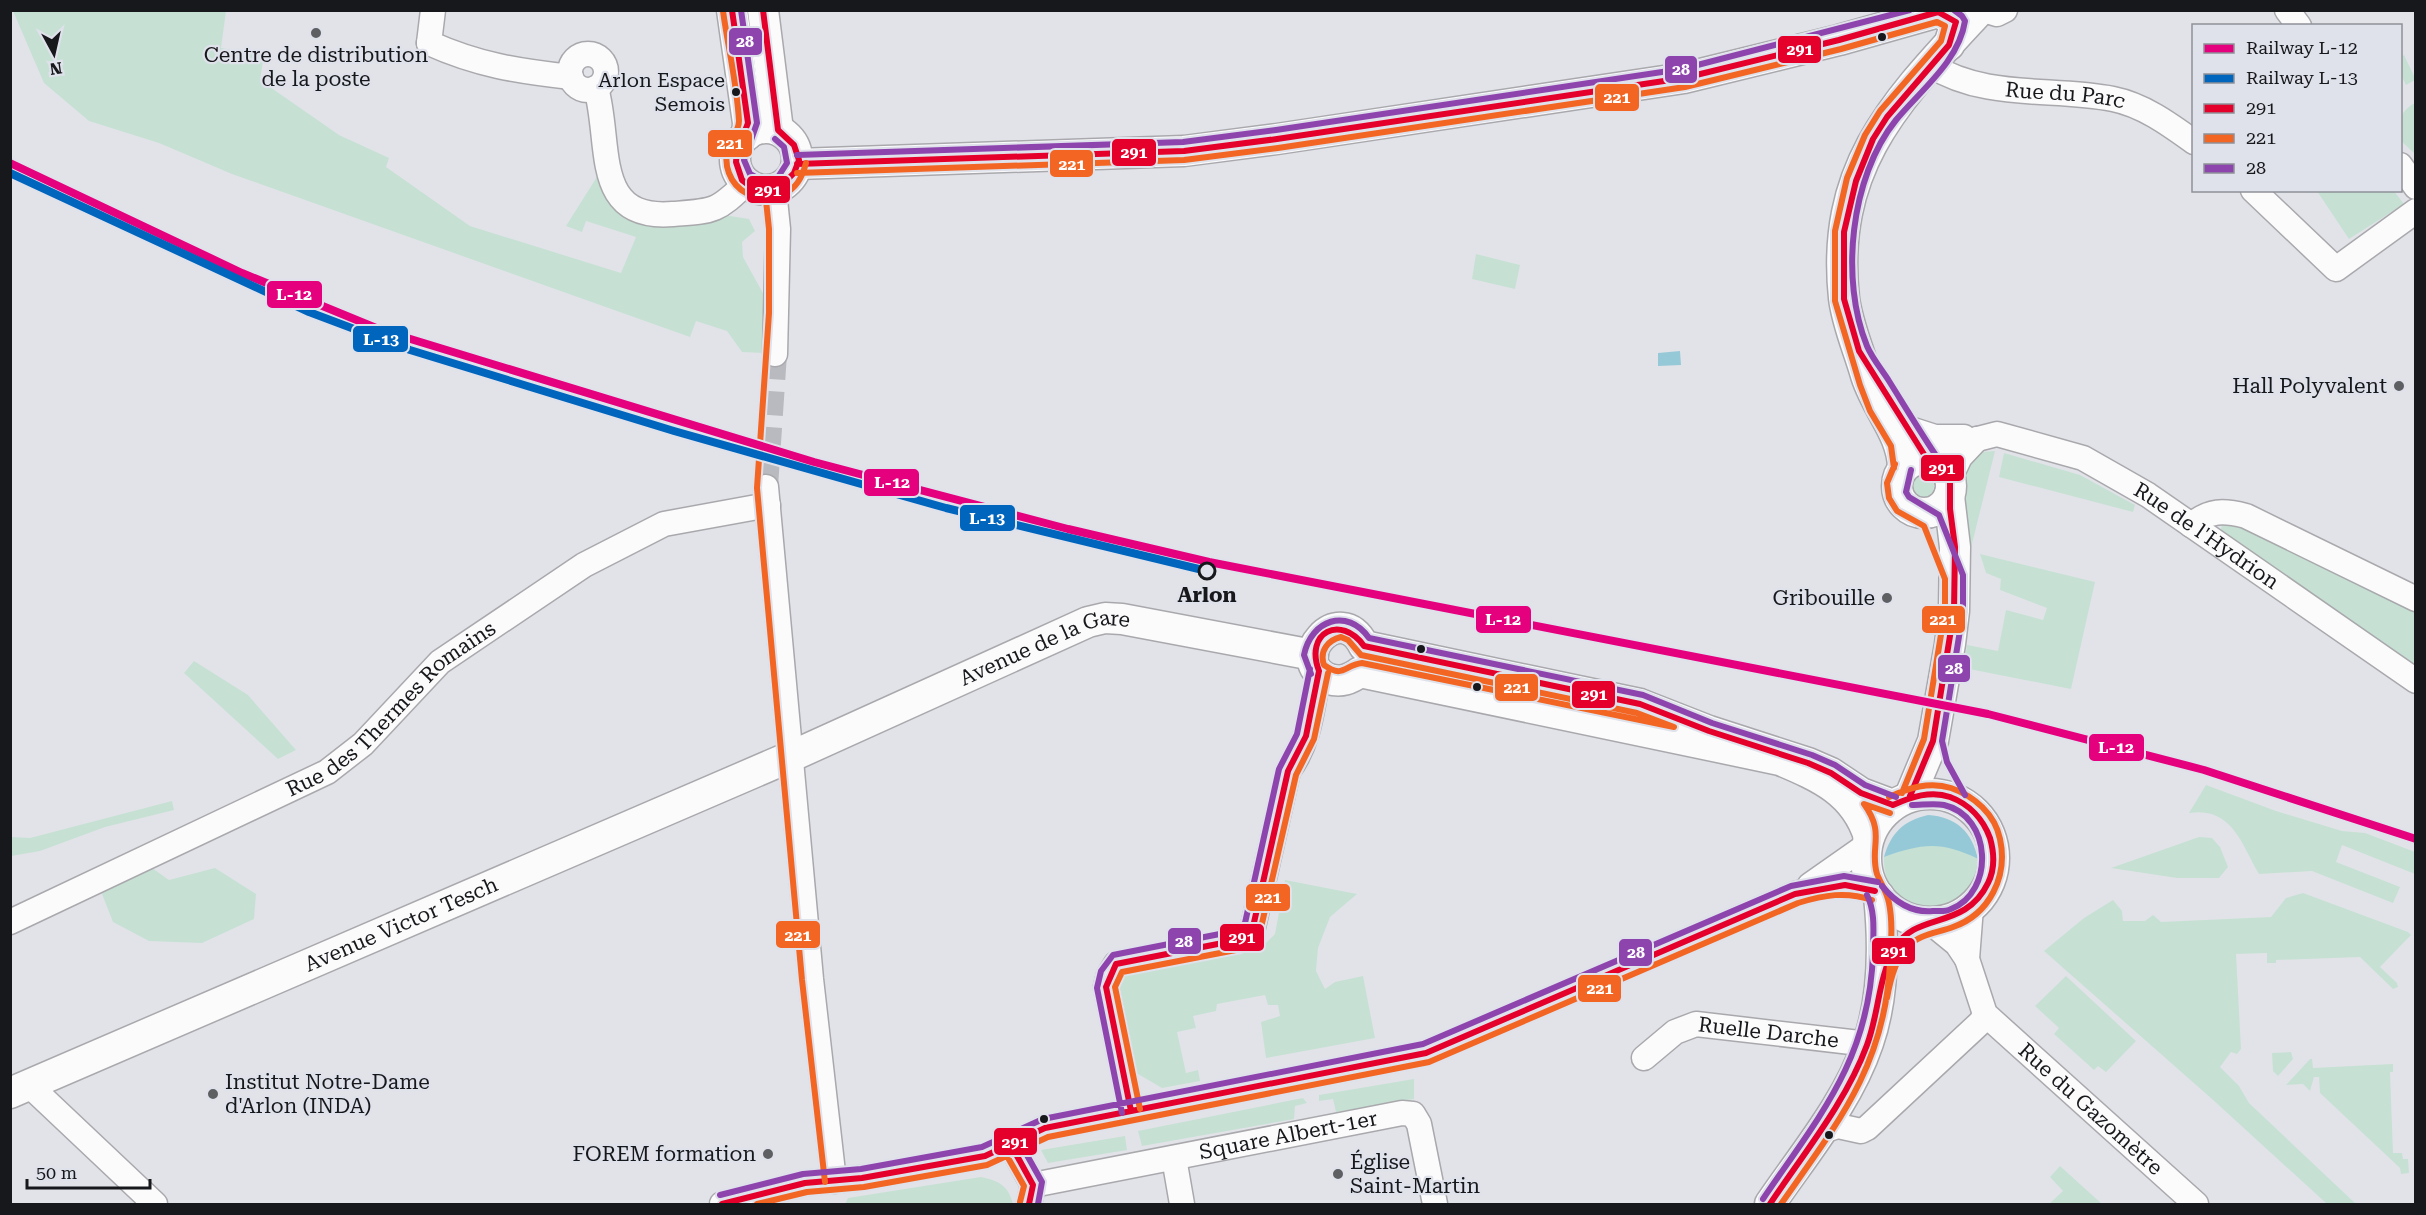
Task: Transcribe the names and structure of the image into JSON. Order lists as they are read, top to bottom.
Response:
{
  "streets": {
    "main road": ["Avenue de la Gare", "Avenue Victor Tesch"],
    "street": [
      "Rue du Parc",
      "Rue de l'Hydrion",
      "Rue des Thermes Romains",
      "Ruelle Darche",
      "Rue du Gazomètre",
      "Square Albert-1er"
    ]
  },
  "crossings": [
    ["Avenue de la Gare", "Rue des Thermes Romains"],
    ["Avenue de la Gare", "Avenue Victor Tesch"],
    ["Avenue de la Gare", "Rue du Gazomètre"],
    ["Rue des Thermes Romains", "Avenue Victor Tesch"]
  ],
  "places": [
    "Centre de distribution de la poste",
    "Arlon Espace Semois",
    "Hall Polyvalent",
    "Arlon",
    "Gribouille",
    "Institut Notre-Dame d'Arlon (INDA)",
    "FOREM formation",
    "Église Saint-Martin"
  ],
  "lines": [
    "transit line 291",
    "transit line 28",
    "transit line 221",
    "rail line L-12",
    "rail line L-13"
  ],
  "legend": [
    "Railway L-12",
    "Railway L-13",
    "291",
    "221",
    "28"
  ],
  "scale_bar": "50 m",
  "north": "bottom"
}
